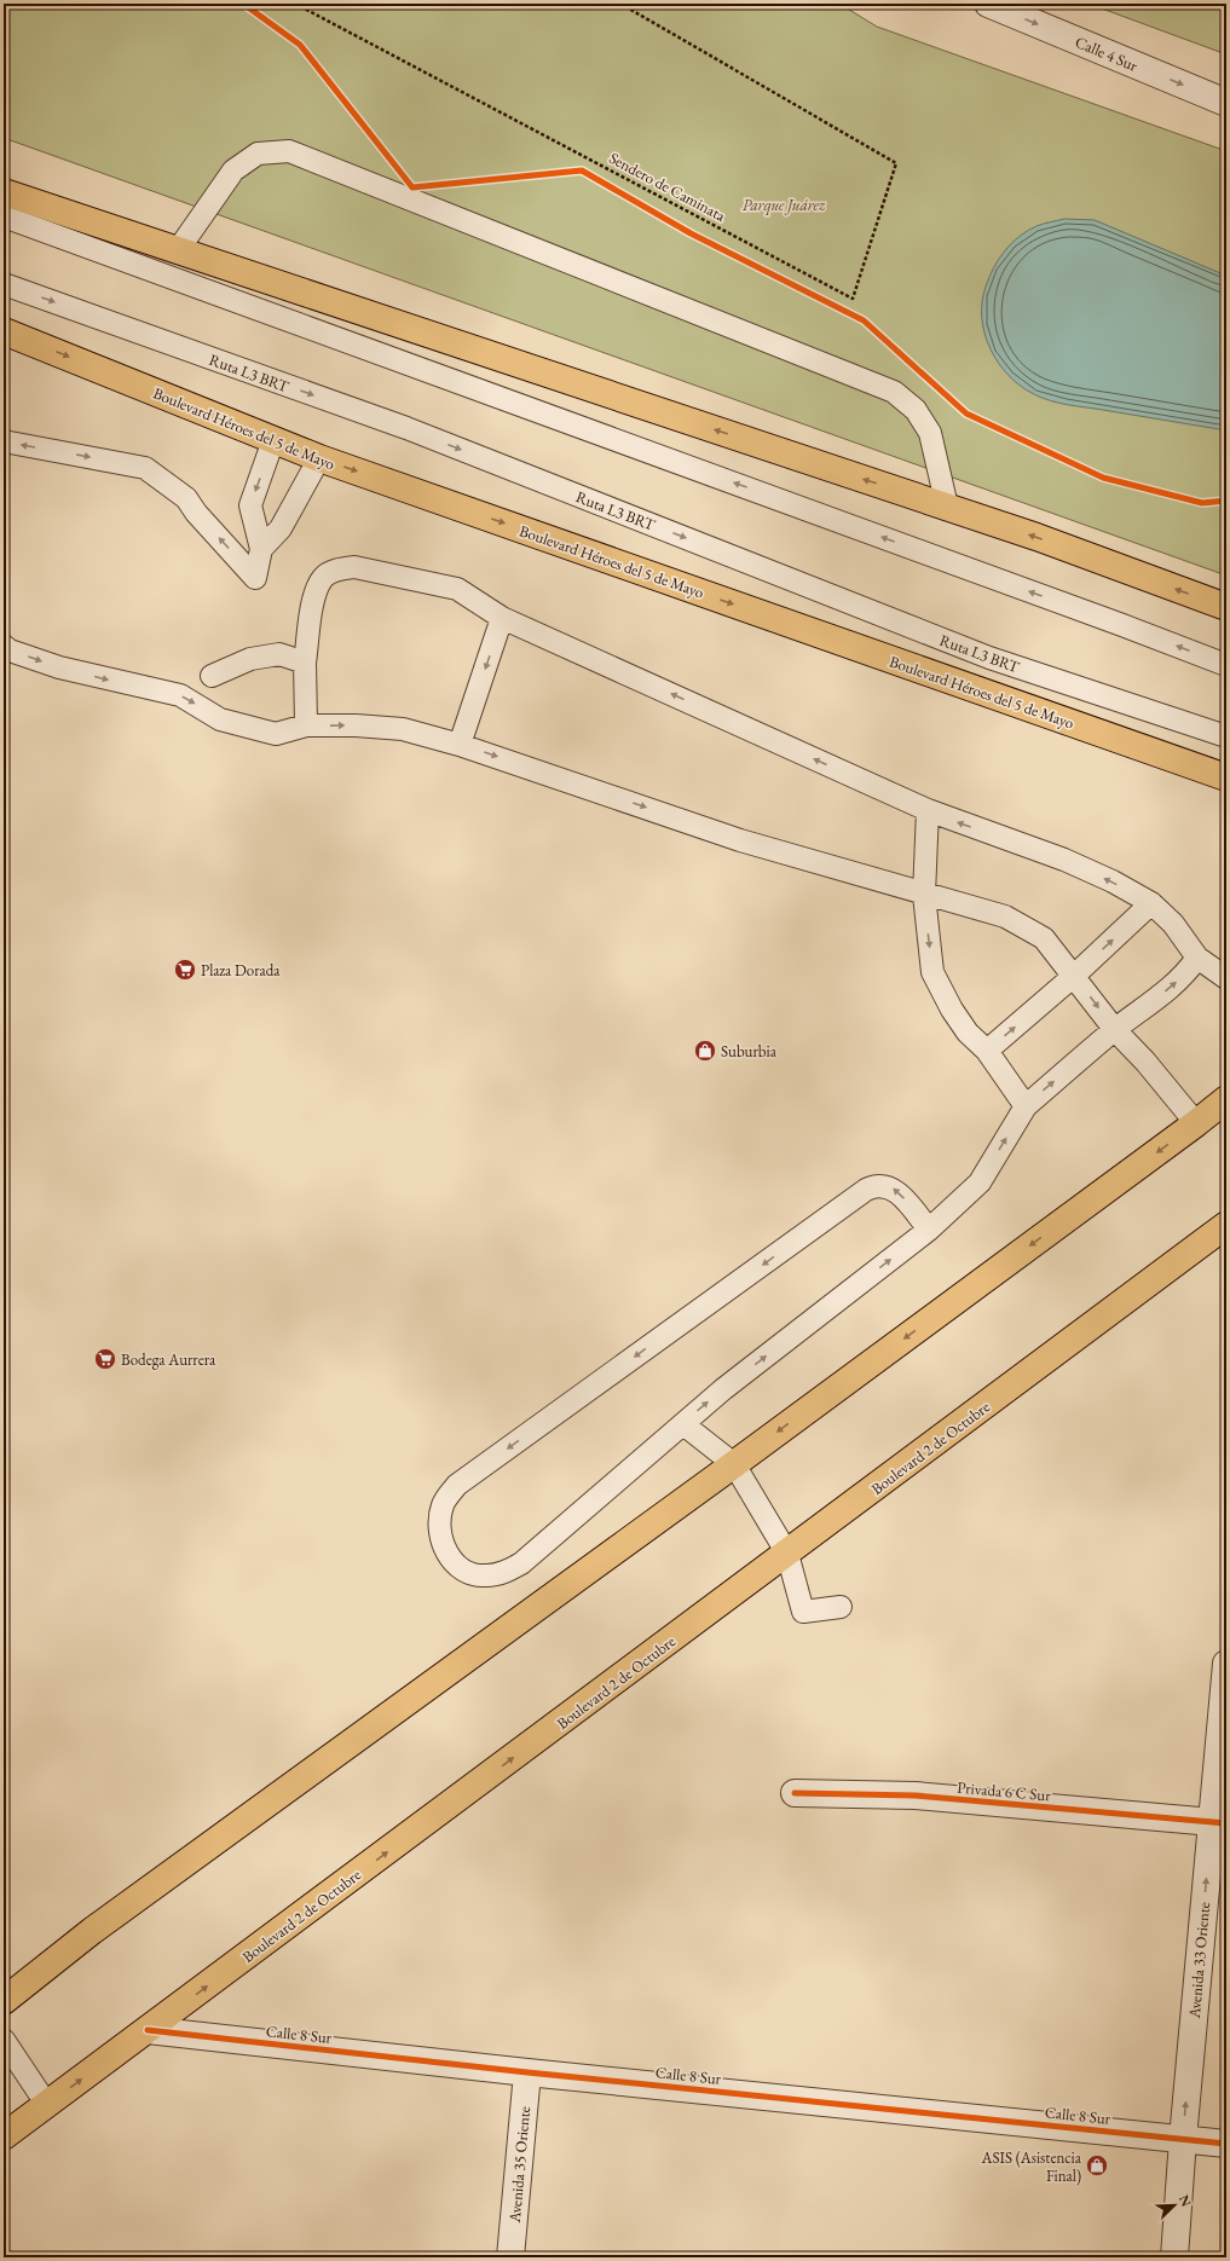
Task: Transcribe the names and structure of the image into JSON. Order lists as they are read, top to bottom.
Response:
{
  "streets": {
    "main road": ["Boulevard Héroes del 5 de Mayo", "Boulevard 2 de Octubre"],
    "street": [
      "Calle 4 Sur",
      "Privada 6 C Sur",
      "Avenida 33 Oriente",
      "Calle 8 Sur",
      "Avenida 35 Oriente"
    ],
    "lane": ["Ruta L3 BRT"],
    "path": ["Sendero de Caminata"]
  },
  "crossings": [
    ["Boulevard 2 de Octubre", "Calle 8 Sur"],
    ["Privada 6 C Sur", "Avenida 33 Oriente"],
    ["Avenida 33 Oriente", "Calle 8 Sur"],
    ["Calle 8 Sur", "Avenida 35 Oriente"]
  ],
  "one_way": ["Calle 4 Sur", "Avenida 33 Oriente"],
  "parks": ["Parque Juárez"],
  "places": {
    "supermarket": ["Plaza Dorada", "Bodega Aurrera"],
    "shop": ["Suburbia", "ASIS (Asistencia Final)"]
  },
  "north": "top right"
}
